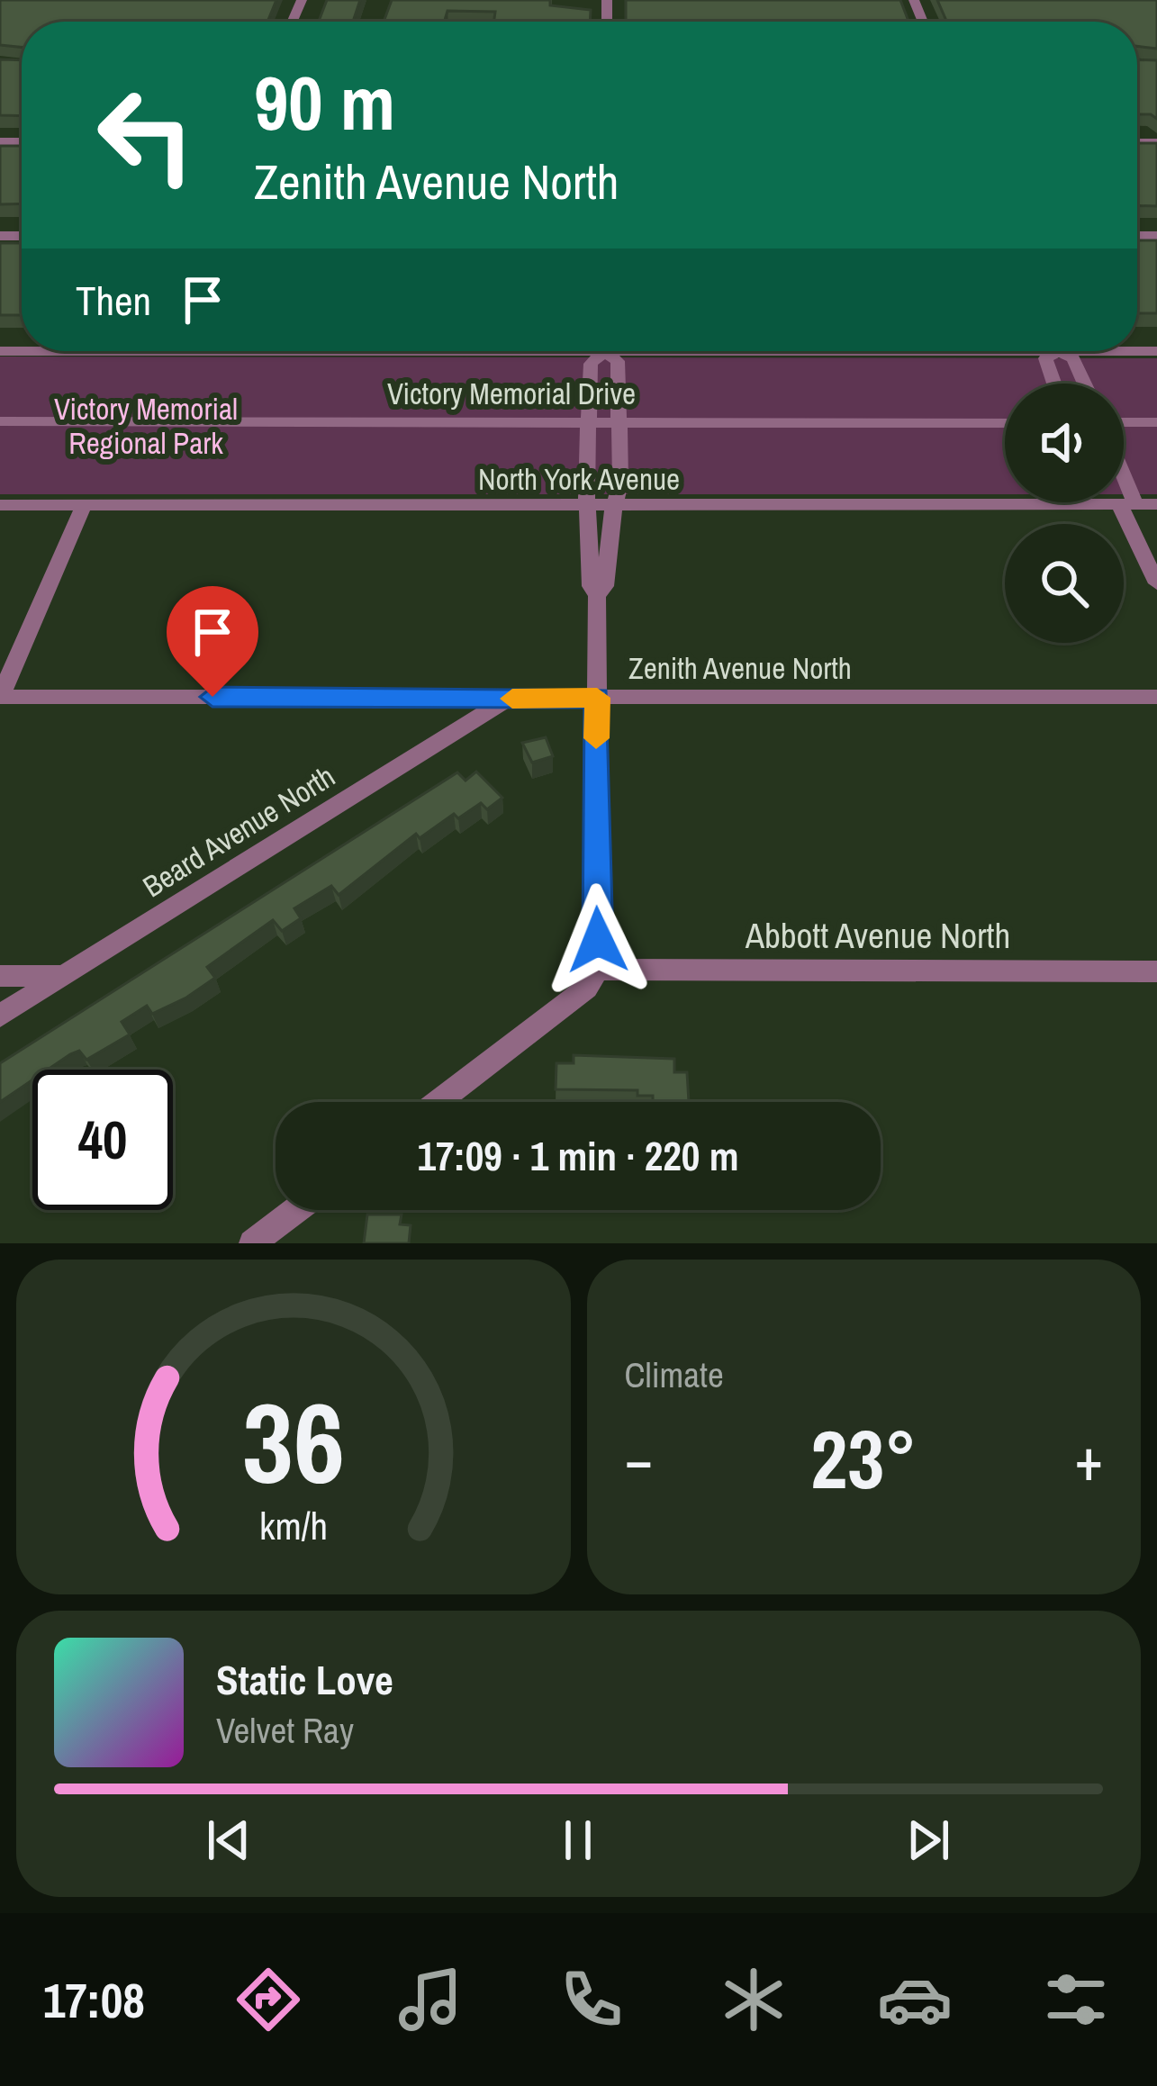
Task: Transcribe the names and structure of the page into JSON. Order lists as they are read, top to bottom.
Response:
{
  "streets": {
    "street": [
      "Victory Memorial Drive",
      "North York Avenue",
      "Zenith Avenue North",
      "Beard Avenue North",
      "Abbott Avenue North"
    ]
  },
  "crossings": [
    ["Zenith Avenue North", "Beard Avenue North"]
  ],
  "parks": ["Victory Memorial Regional Park"],
  "page": {
    "turn": ["90 m", "Zenith Avenue North"],
    "then": "Then",
    "limit": "40",
    "trip": "17:09 · 1 min · 220 m",
    "tile": "Climate",
    "heat": ["−", "23°", "+"],
    "song": ["Static Love", "Velvet Ray"],
    "tabs": "17:08",
    "gauge": ["36", "km/h"]
  }
}
